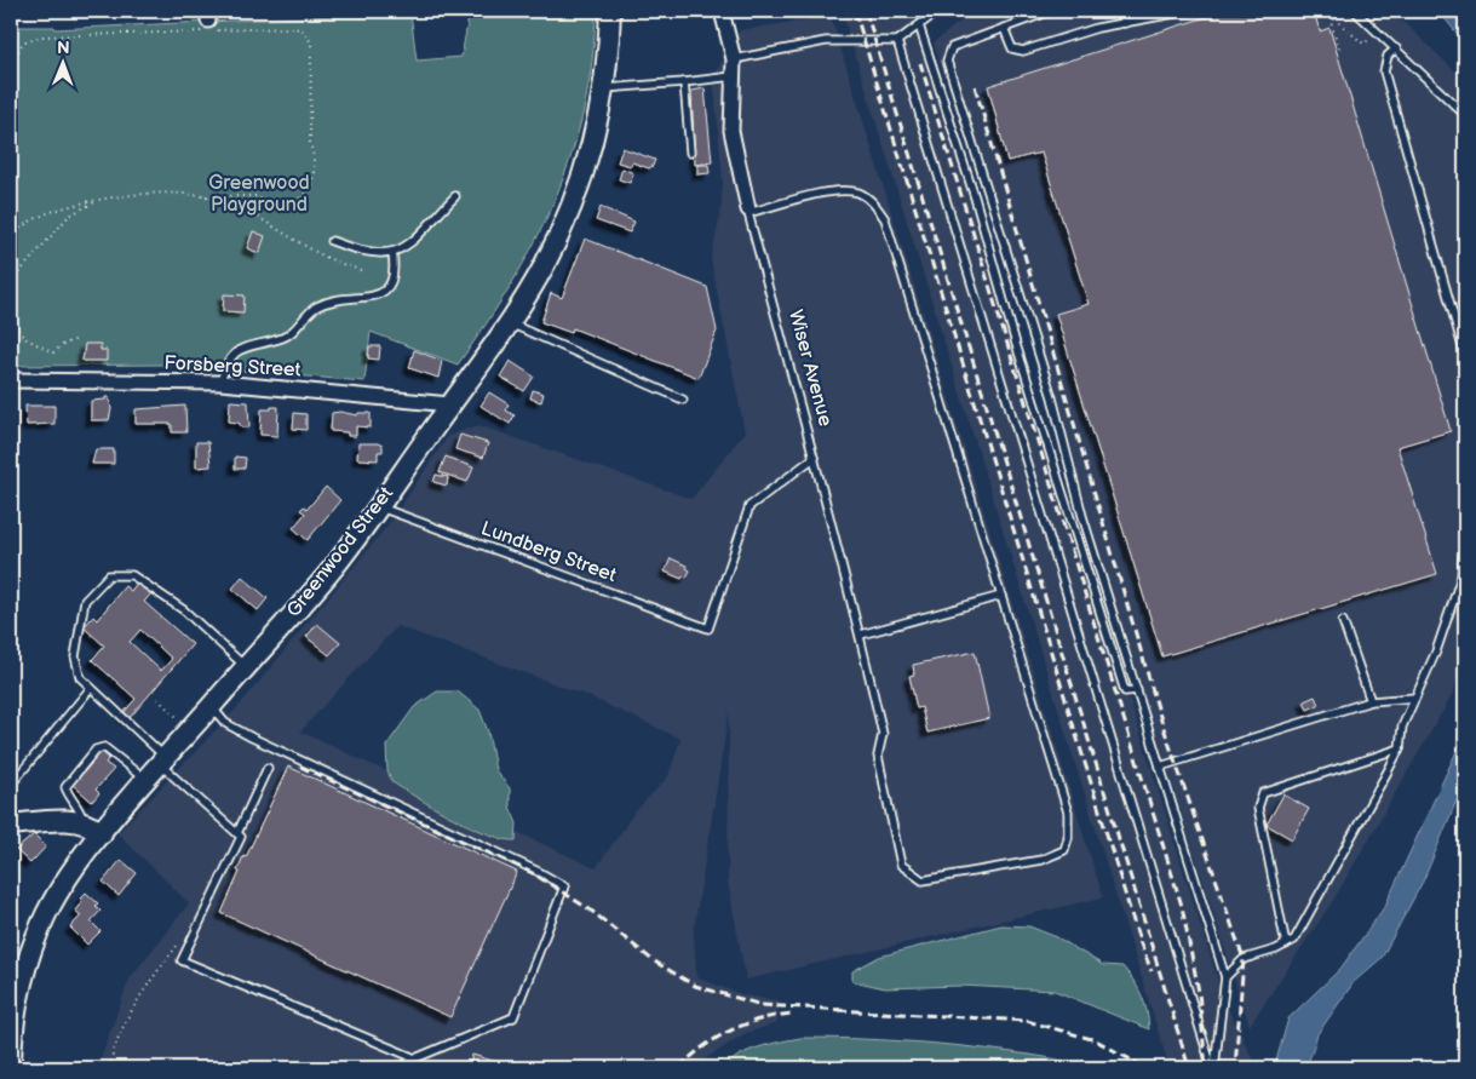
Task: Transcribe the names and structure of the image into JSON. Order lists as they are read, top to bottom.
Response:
{
  "streets": {
    "main road": ["Greenwood Street"],
    "street": ["Forsberg Street", "Wiser Avenue"],
    "lane": ["Lundberg Street"]
  },
  "crossings": [
    ["Forsberg Street", "Greenwood Street"],
    ["Wiser Avenue", "Lundberg Street"],
    ["Greenwood Street", "Lundberg Street"]
  ],
  "parks": ["Greenwood Playground"],
  "north": "top"
}
